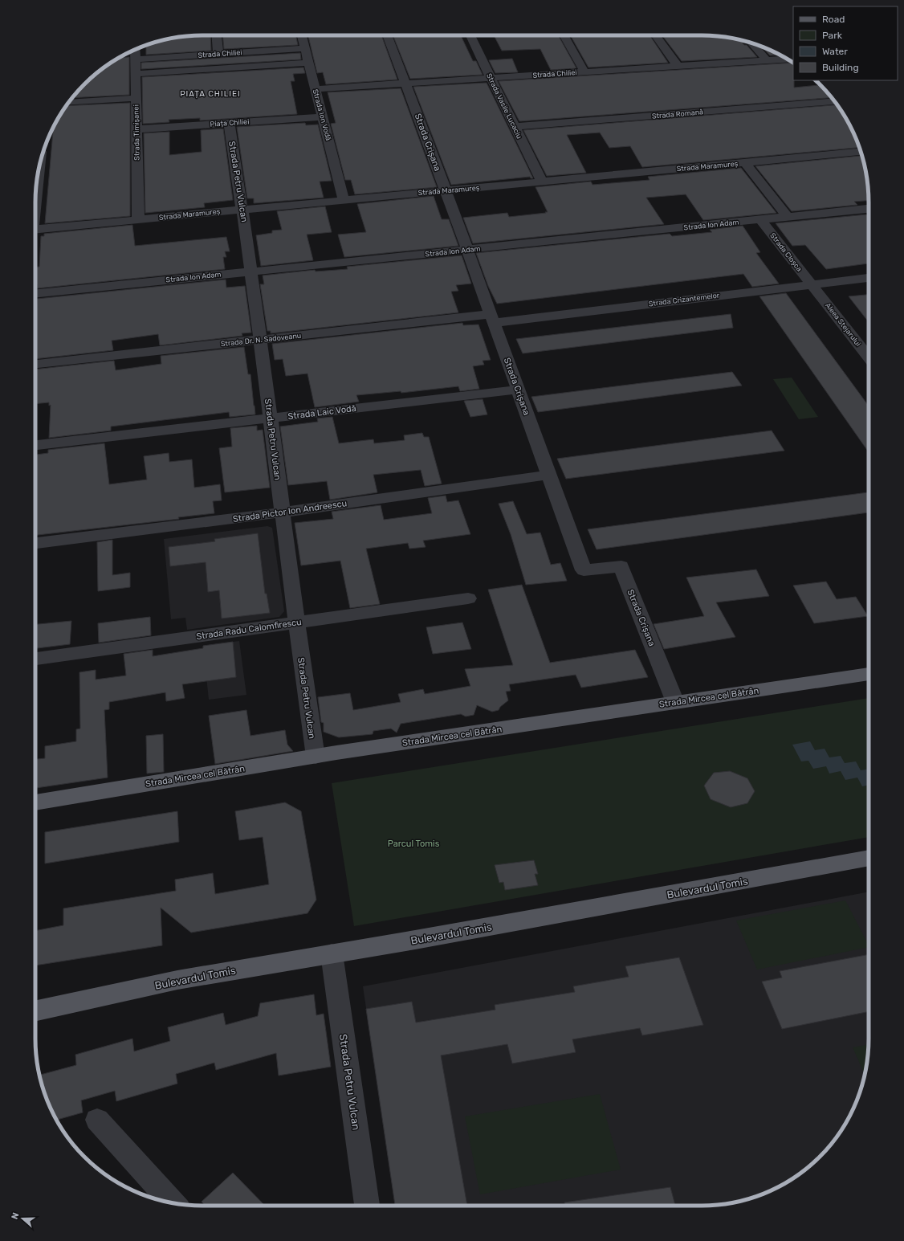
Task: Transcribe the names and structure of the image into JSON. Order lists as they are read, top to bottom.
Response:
{
  "streets": {
    "main road": ["Strada Mircea cel Bătrân", "Bulevardul Tomis"],
    "street": [
      "Strada Chiliei",
      "Strada Vasile Lucaciu",
      "Strada Romană",
      "Strada Ion Vodă",
      "Piața Chiliei",
      "Strada Timișanei",
      "Strada Crișana",
      "Strada Maramureș",
      "Strada Petru Vulcan",
      "Strada Ion Adam",
      "Strada Cloșca",
      "Strada Crizantemelor",
      "Aleea Stejarului",
      "Strada Dr. N. Sadoveanu",
      "Strada Laic Vodă",
      "Strada Pictor Ion Andreescu",
      "Strada Radu Calomfirescu"
    ]
  },
  "crossings": [
    ["Strada Chiliei", "Strada Vasile Lucaciu"],
    ["Strada Chiliei", "Strada Ion Vodă"],
    ["Strada Chiliei", "Strada Timișanei"],
    ["Strada Chiliei", "Strada Crișana"],
    ["Strada Vasile Lucaciu", "Strada Romană"],
    ["Strada Vasile Lucaciu", "Strada Maramureș"],
    ["Strada Ion Vodă", "Piața Chiliei"],
    ["Strada Ion Vodă", "Strada Maramureș"],
    ["Piața Chiliei", "Strada Timișanei"],
    ["Piața Chiliei", "Strada Petru Vulcan"],
    ["Strada Timișanei", "Strada Maramureș"],
    ["Strada Crișana", "Strada Maramureș"],
    ["Strada Crișana", "Strada Ion Adam"],
    ["Strada Crișana", "Strada Crizantemelor"],
    ["Strada Crișana", "Strada Dr. N. Sadoveanu"],
    ["Strada Crișana", "Strada Laic Vodă"],
    ["Strada Crișana", "Strada Pictor Ion Andreescu"],
    ["Strada Crișana", "Strada Mircea cel Bătrân"],
    ["Strada Maramureș", "Strada Petru Vulcan"],
    ["Strada Petru Vulcan", "Strada Ion Adam"],
    ["Strada Petru Vulcan", "Strada Dr. N. Sadoveanu"],
    ["Strada Petru Vulcan", "Strada Laic Vodă"],
    ["Strada Petru Vulcan", "Strada Pictor Ion Andreescu"],
    ["Strada Petru Vulcan", "Strada Radu Calomfirescu"],
    ["Strada Petru Vulcan", "Strada Mircea cel Bătrân"],
    ["Strada Petru Vulcan", "Bulevardul Tomis"],
    ["Strada Ion Adam", "Strada Cloșca"],
    ["Strada Cloșca", "Strada Crizantemelor"],
    ["Strada Cloșca", "Aleea Stejarului"],
    ["Strada Crizantemelor", "Aleea Stejarului"],
    ["Strada Crizantemelor", "Strada Dr. N. Sadoveanu"]
  ],
  "districts": ["PIAȚA CHILIEI"],
  "parks": ["Parcul Tomis"],
  "legend": [
    "Road",
    "Park",
    "Water",
    "Building"
  ],
  "north": "left"
}
